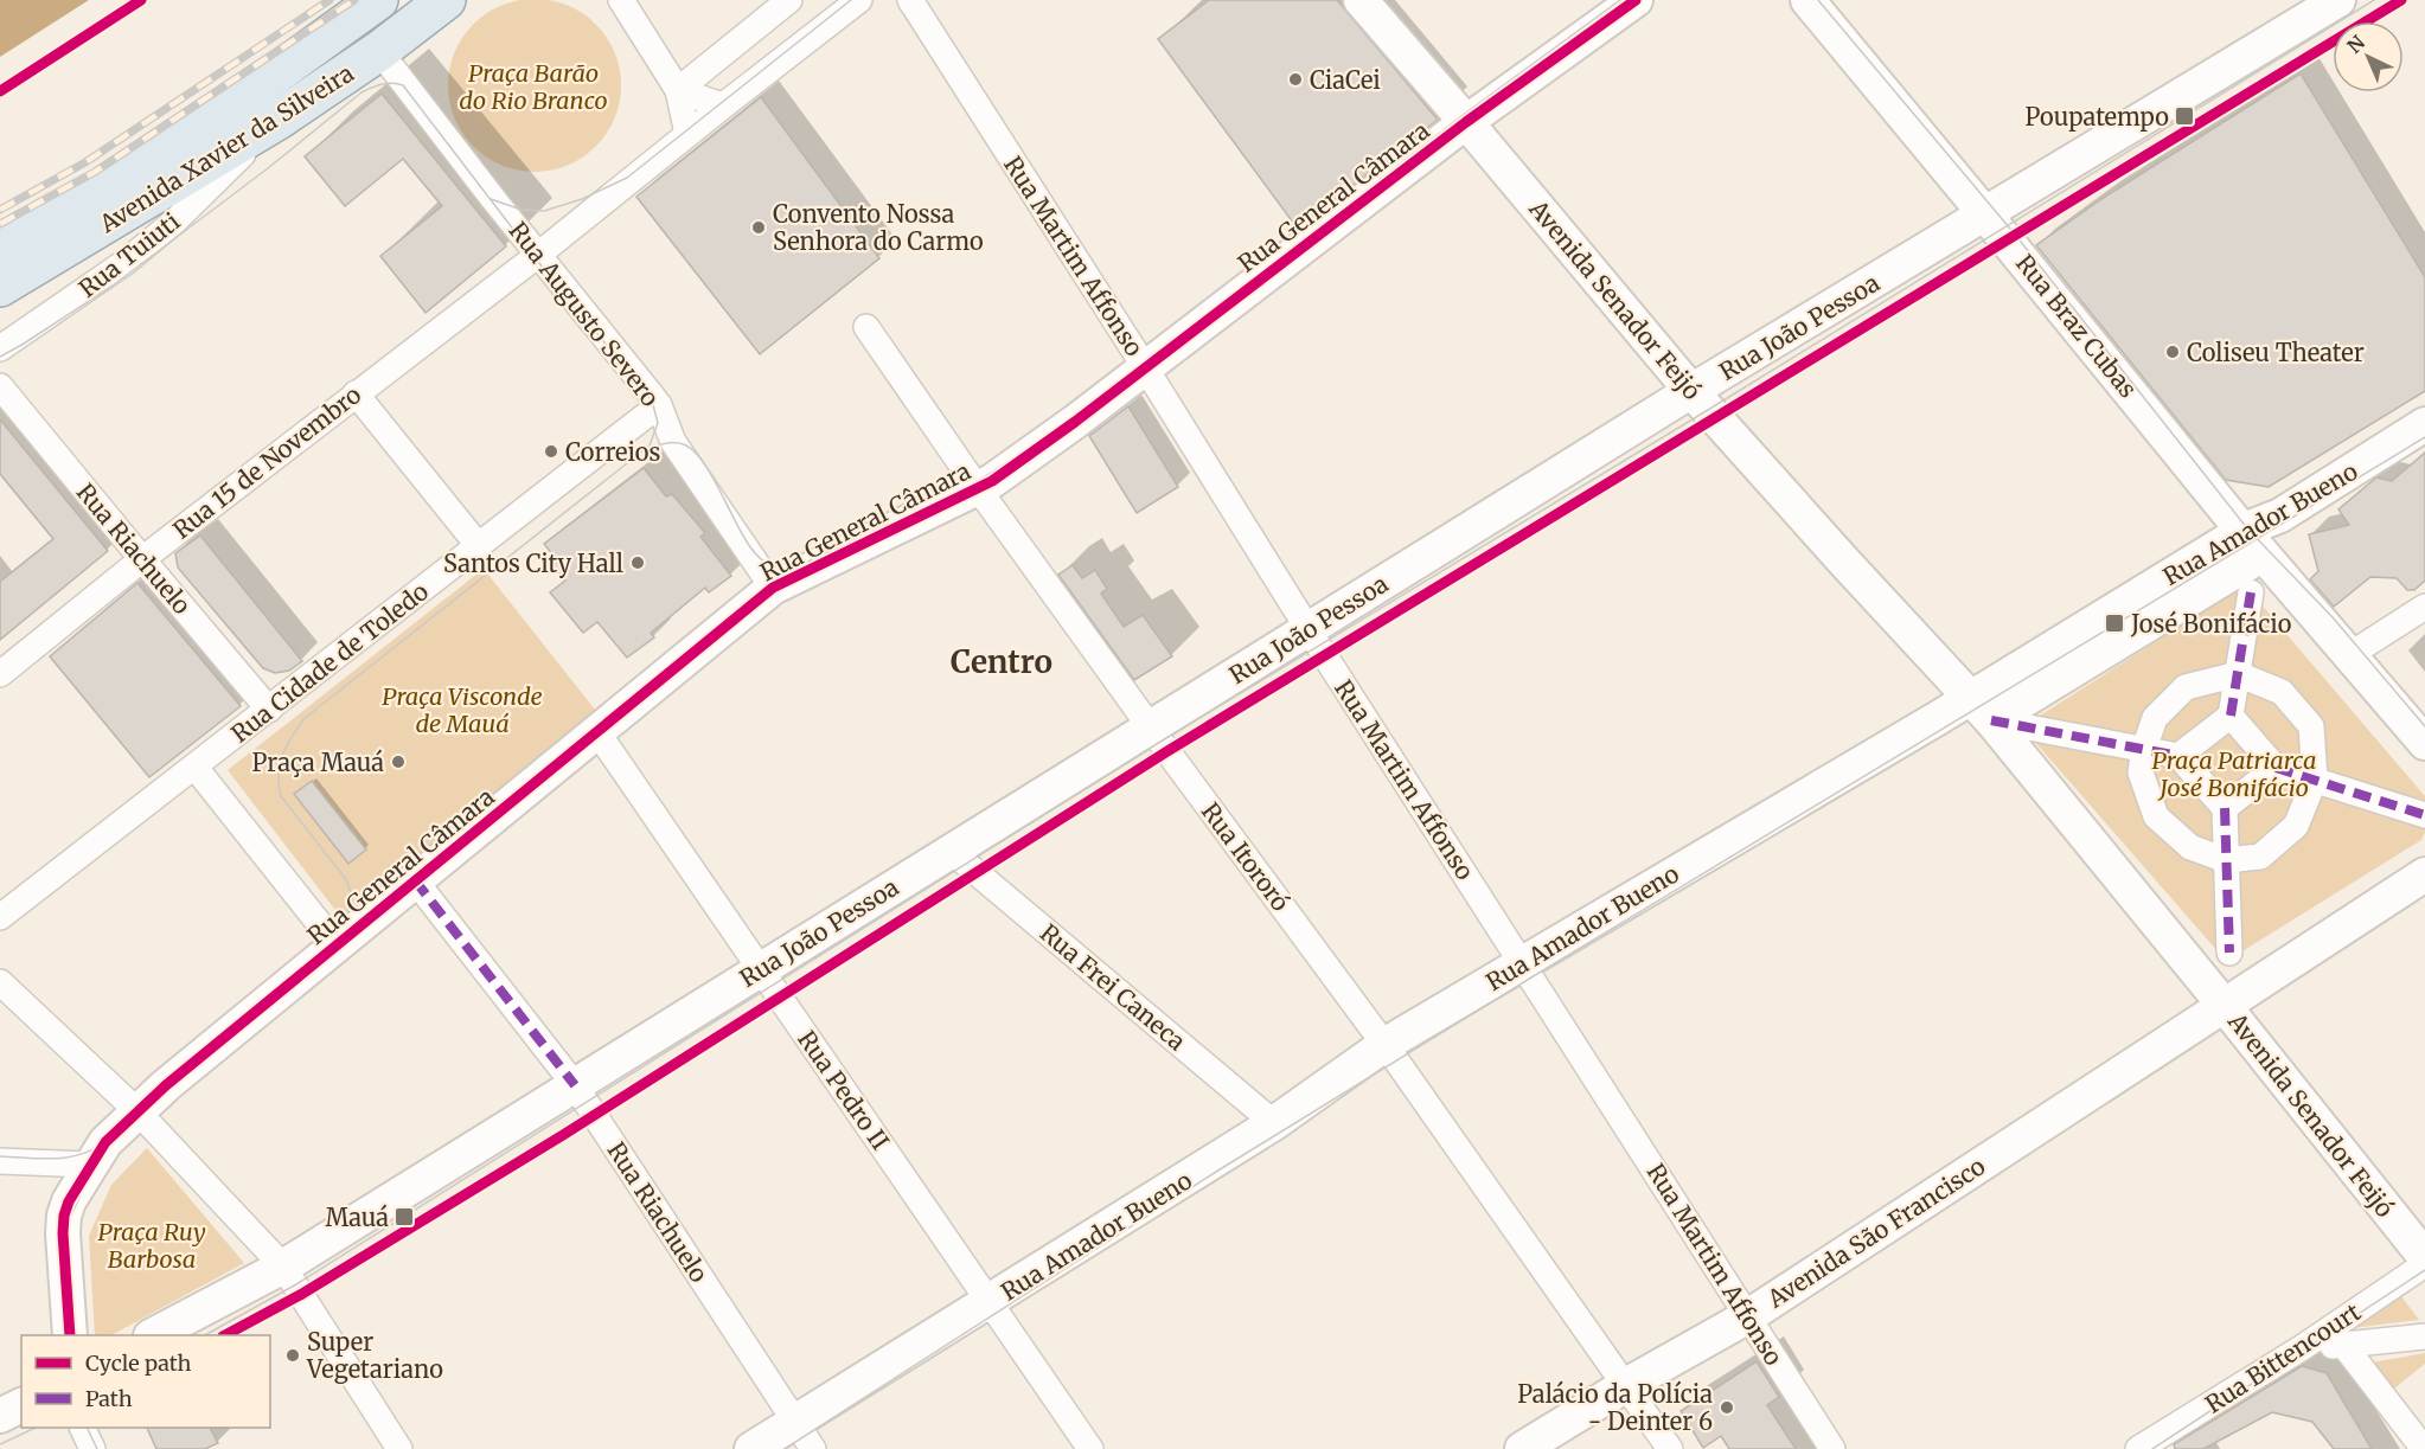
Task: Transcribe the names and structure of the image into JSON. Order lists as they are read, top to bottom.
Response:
{
  "streets": {
    "main road": ["Avenida Xavier da Silveira"],
    "street": [
      "Rua General Câmara",
      "Rua Tuiuti",
      "Rua Martim Affonso",
      "Avenida Senador Feijó",
      "Rua Augusto Severo",
      "Rua Braz Cubas",
      "Rua João Pessoa",
      "Rua 15 de Novembro",
      "Rua Amador Bueno",
      "Rua Riachuelo",
      "Rua Cidade de Toledo",
      "Rua Itororó",
      "Rua Frei Caneca",
      "Rua Pedro II",
      "Avenida São Francisco",
      "Rua Bittencourt"
    ]
  },
  "crossings": [
    ["Avenida Xavier da Silveira", "Rua Tuiuti"],
    ["Avenida Xavier da Silveira", "Rua Augusto Severo"],
    ["Rua General Câmara", "Rua Martim Affonso"],
    ["Rua General Câmara", "Avenida Senador Feijó"],
    ["Rua General Câmara", "Rua Augusto Severo"],
    ["Rua General Câmara", "Rua Riachuelo"],
    ["Rua General Câmara", "Rua Itororó"],
    ["Rua General Câmara", "Rua Pedro II"],
    ["Rua Martim Affonso", "Rua João Pessoa"],
    ["Rua Martim Affonso", "Rua Amador Bueno"],
    ["Rua Martim Affonso", "Avenida São Francisco"],
    ["Avenida Senador Feijó", "Rua João Pessoa"],
    ["Avenida Senador Feijó", "Rua Amador Bueno"],
    ["Avenida Senador Feijó", "Avenida São Francisco"],
    ["Rua Augusto Severo", "Rua 15 de Novembro"],
    ["Rua Augusto Severo", "Rua Cidade de Toledo"],
    ["Rua Braz Cubas", "Rua João Pessoa"],
    ["Rua Braz Cubas", "Rua Amador Bueno"],
    ["Rua João Pessoa", "Rua Riachuelo"],
    ["Rua João Pessoa", "Rua Itororó"],
    ["Rua João Pessoa", "Rua Frei Caneca"],
    ["Rua João Pessoa", "Rua Pedro II"],
    ["Rua 15 de Novembro", "Rua Riachuelo"],
    ["Rua Amador Bueno", "Rua Riachuelo"],
    ["Rua Amador Bueno", "Rua Itororó"],
    ["Rua Amador Bueno", "Rua Frei Caneca"],
    ["Rua Amador Bueno", "Rua Pedro II"],
    ["Rua Riachuelo", "Rua Cidade de Toledo"],
    ["Rua Itororó", "Avenida São Francisco"]
  ],
  "districts": ["Centro"],
  "parks": [
    "Praça Barão do Rio Branco",
    "Praça Visconde de Mauá",
    "Praça Patriarca José Bonifácio",
    "Praça Ruy Barbosa"
  ],
  "places": {
    "other": [
      "CiaCei",
      "Convento Nossa Senhora do Carmo",
      "Coliseu Theater",
      "Correios",
      "Santos City Hall",
      "Praça Mauá",
      "Super Vegetariano",
      "Palácio da Polícia - Deinter 6"
    ],
    "transit": ["Poupatempo", "José Bonifácio", "Mauá"]
  },
  "legend": ["Cycle path", "Path"],
  "north": "top left"
}
